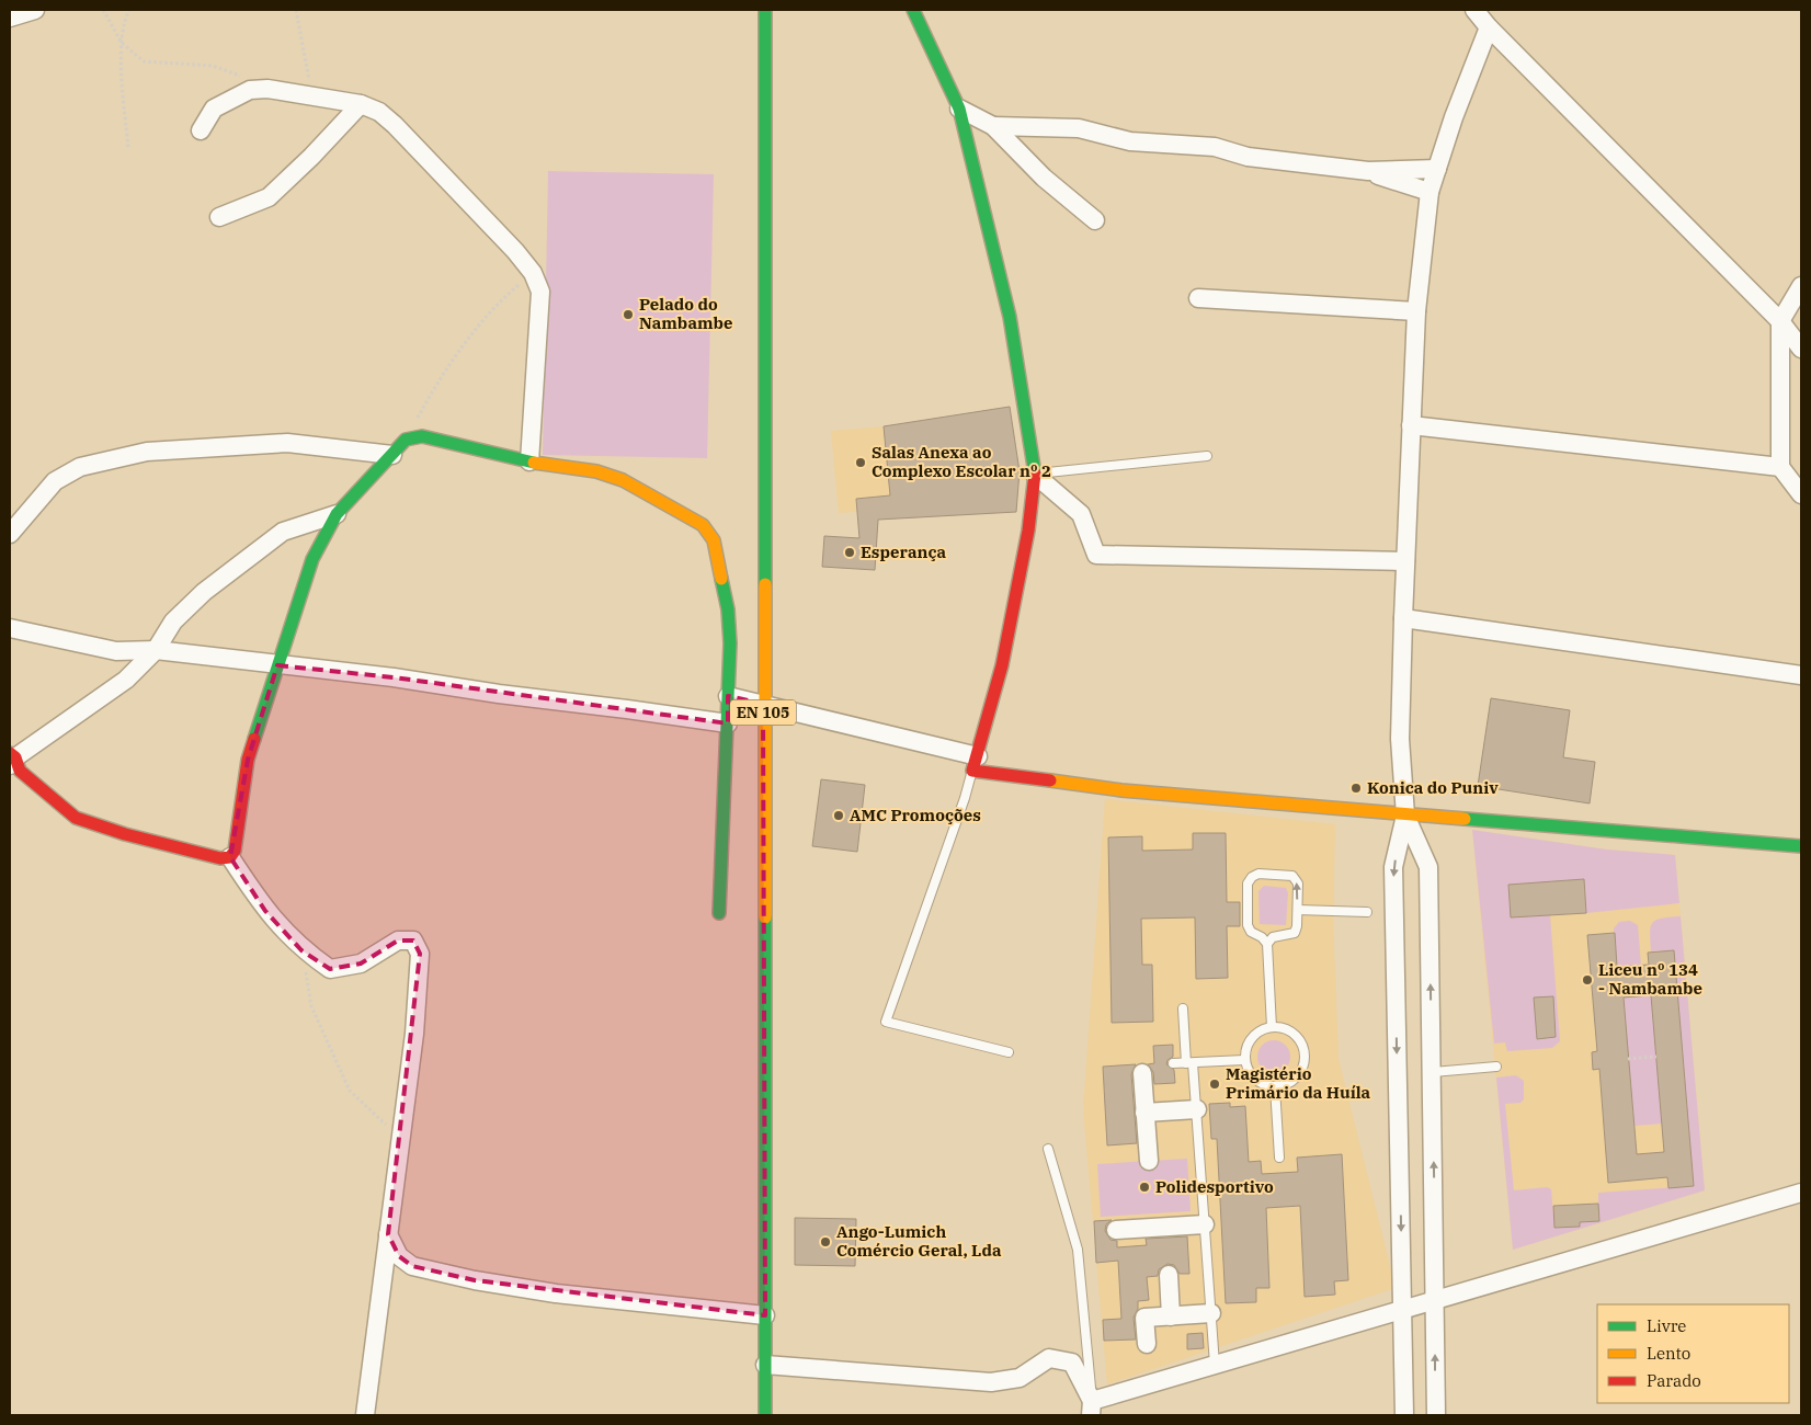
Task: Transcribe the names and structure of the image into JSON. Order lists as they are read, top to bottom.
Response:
{
  "streets": {
    "street": ["EN 105"]
  },
  "places": [
    "Pelado do Nambambe",
    "Salas Anexa ao Complexo Escolar nº 2",
    "Esperança",
    "Konica do Puniv",
    "AMC Promoções",
    "Liceu nº 134 - Nambambe",
    "Magistério Primário da Huíla",
    "Polidesportivo",
    "Ango-Lumich Comércio Geral, Lda"
  ],
  "legend": ["Livre", "Lento", "Parado"]
}
